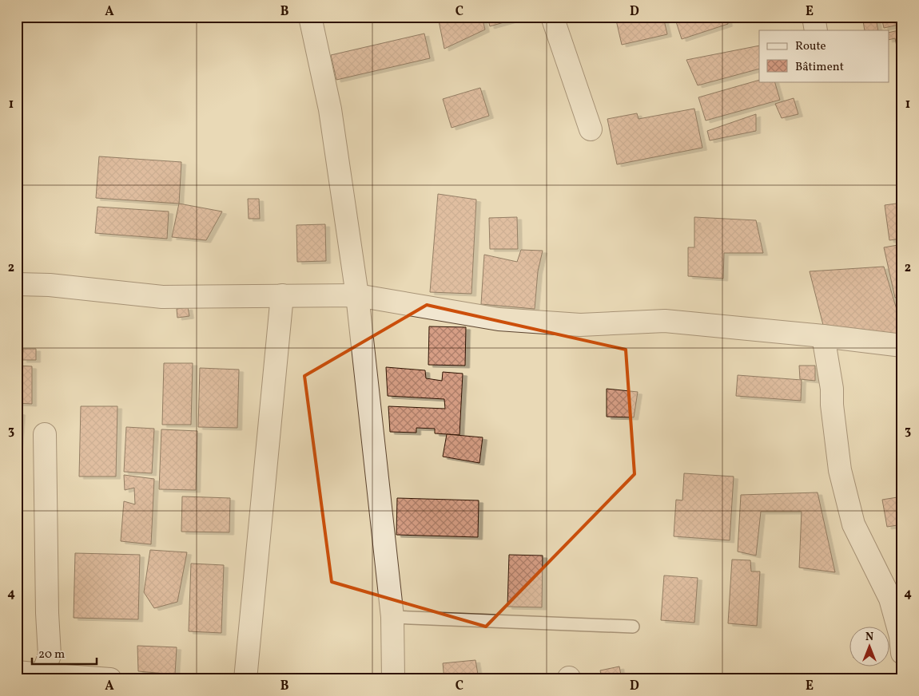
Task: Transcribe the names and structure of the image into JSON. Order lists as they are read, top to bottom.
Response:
{
  "legend": ["Route", "Bâtiment"],
  "scale_bar": "20 m",
  "north": "top",
  "grid": {
    "columns": [
      "A",
      "B",
      "C",
      "D",
      "E"
    ],
    "rows": [
      "1",
      "2",
      "3",
      "4"
    ]
  }
}
